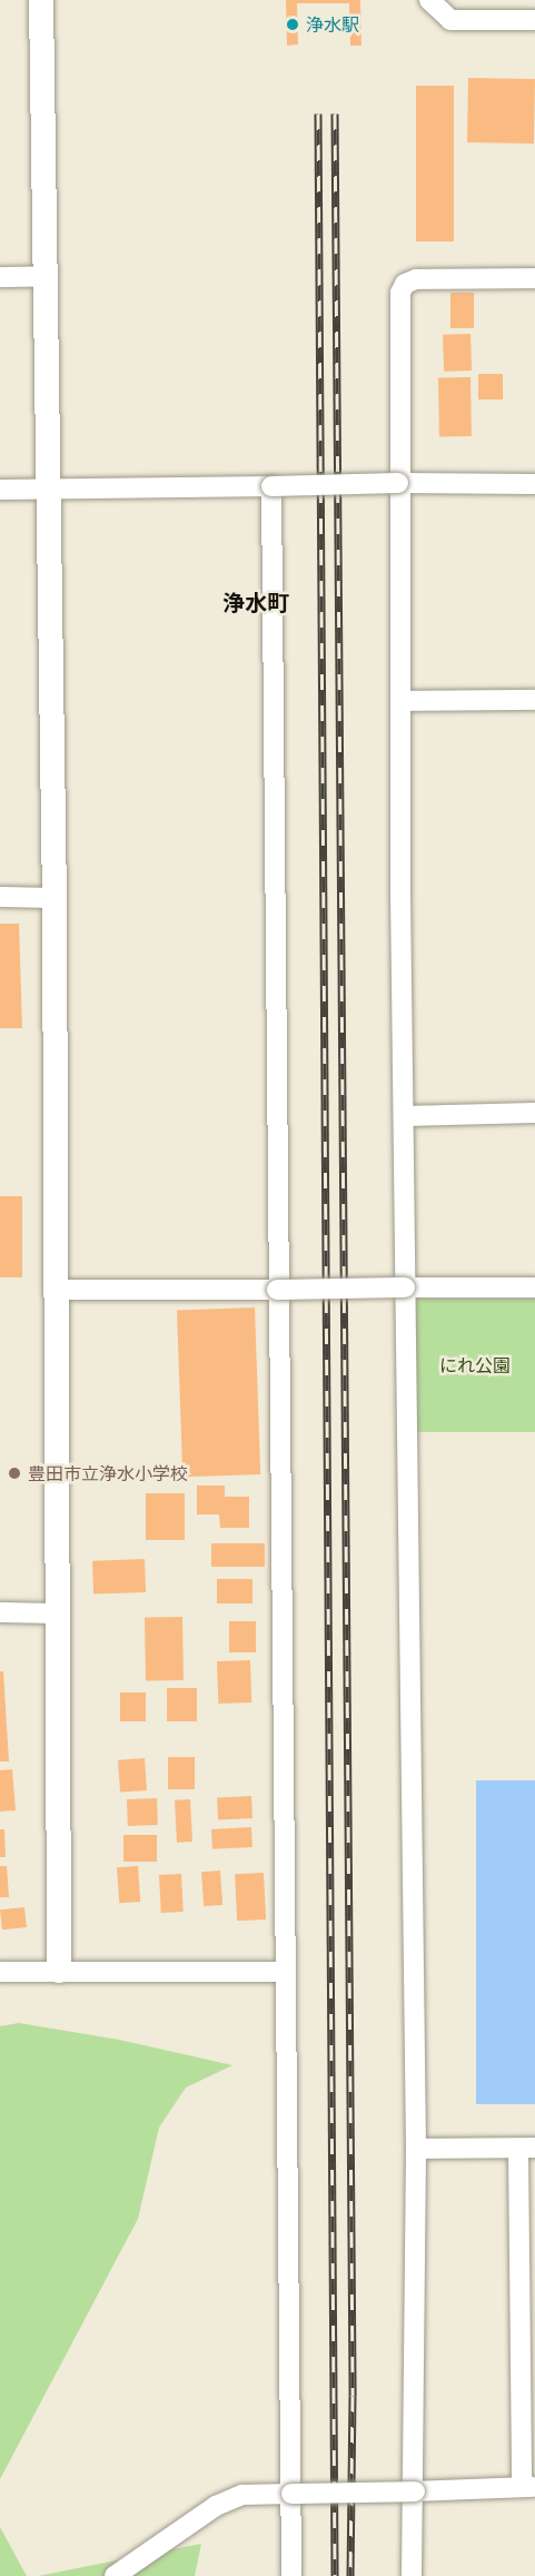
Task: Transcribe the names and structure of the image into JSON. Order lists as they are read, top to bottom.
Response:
{
  "districts": ["浄水町"],
  "parks": ["にれ公園"],
  "places": ["浄水駅", "豊田市立浄水小学校"]
}
